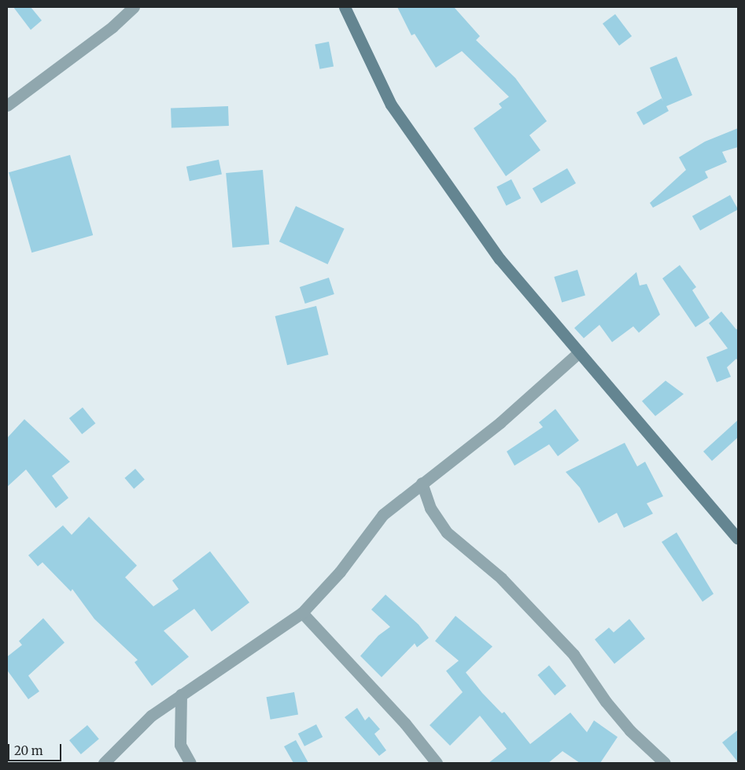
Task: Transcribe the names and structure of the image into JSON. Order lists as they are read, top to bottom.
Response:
{
  "scale_bar": "20 m"
}
